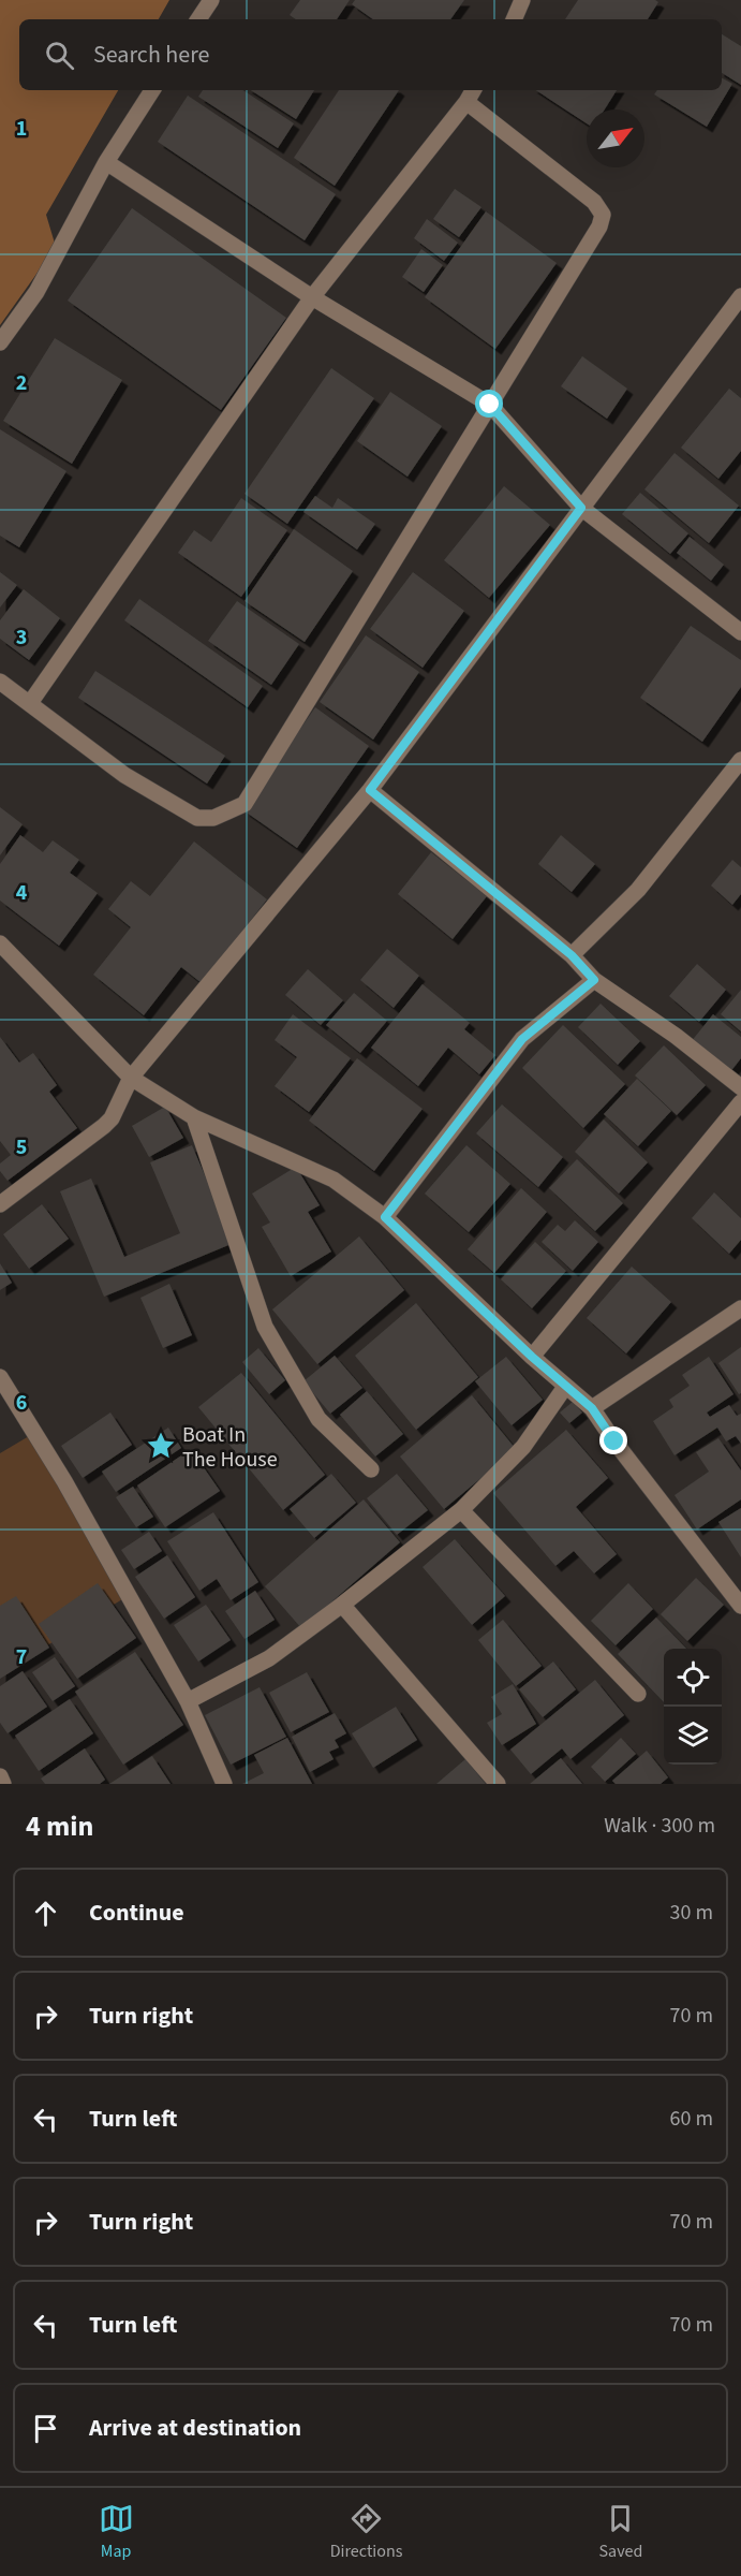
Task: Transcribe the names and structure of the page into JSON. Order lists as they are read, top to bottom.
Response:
{
  "places": {
    "place": ["Boat In The House"]
  },
  "north": "top right",
  "page": {
    "search": "Search here",
    "heading": ["4 min", "Walk · 300 m"],
    "list": [
      ["Continue", "30 m"],
      ["Turn right", "70 m"],
      ["Turn left", "60 m"],
      ["Turn right", "70 m"],
      ["Turn left", "70 m"],
      "Arrive at destination"
    ],
    "nav": ["Map", "Directions", "Saved"]
  },
  "grid": {
    "rows": [
      "1",
      "2",
      "3",
      "4",
      "5",
      "6",
      "7"
    ]
  }
}
